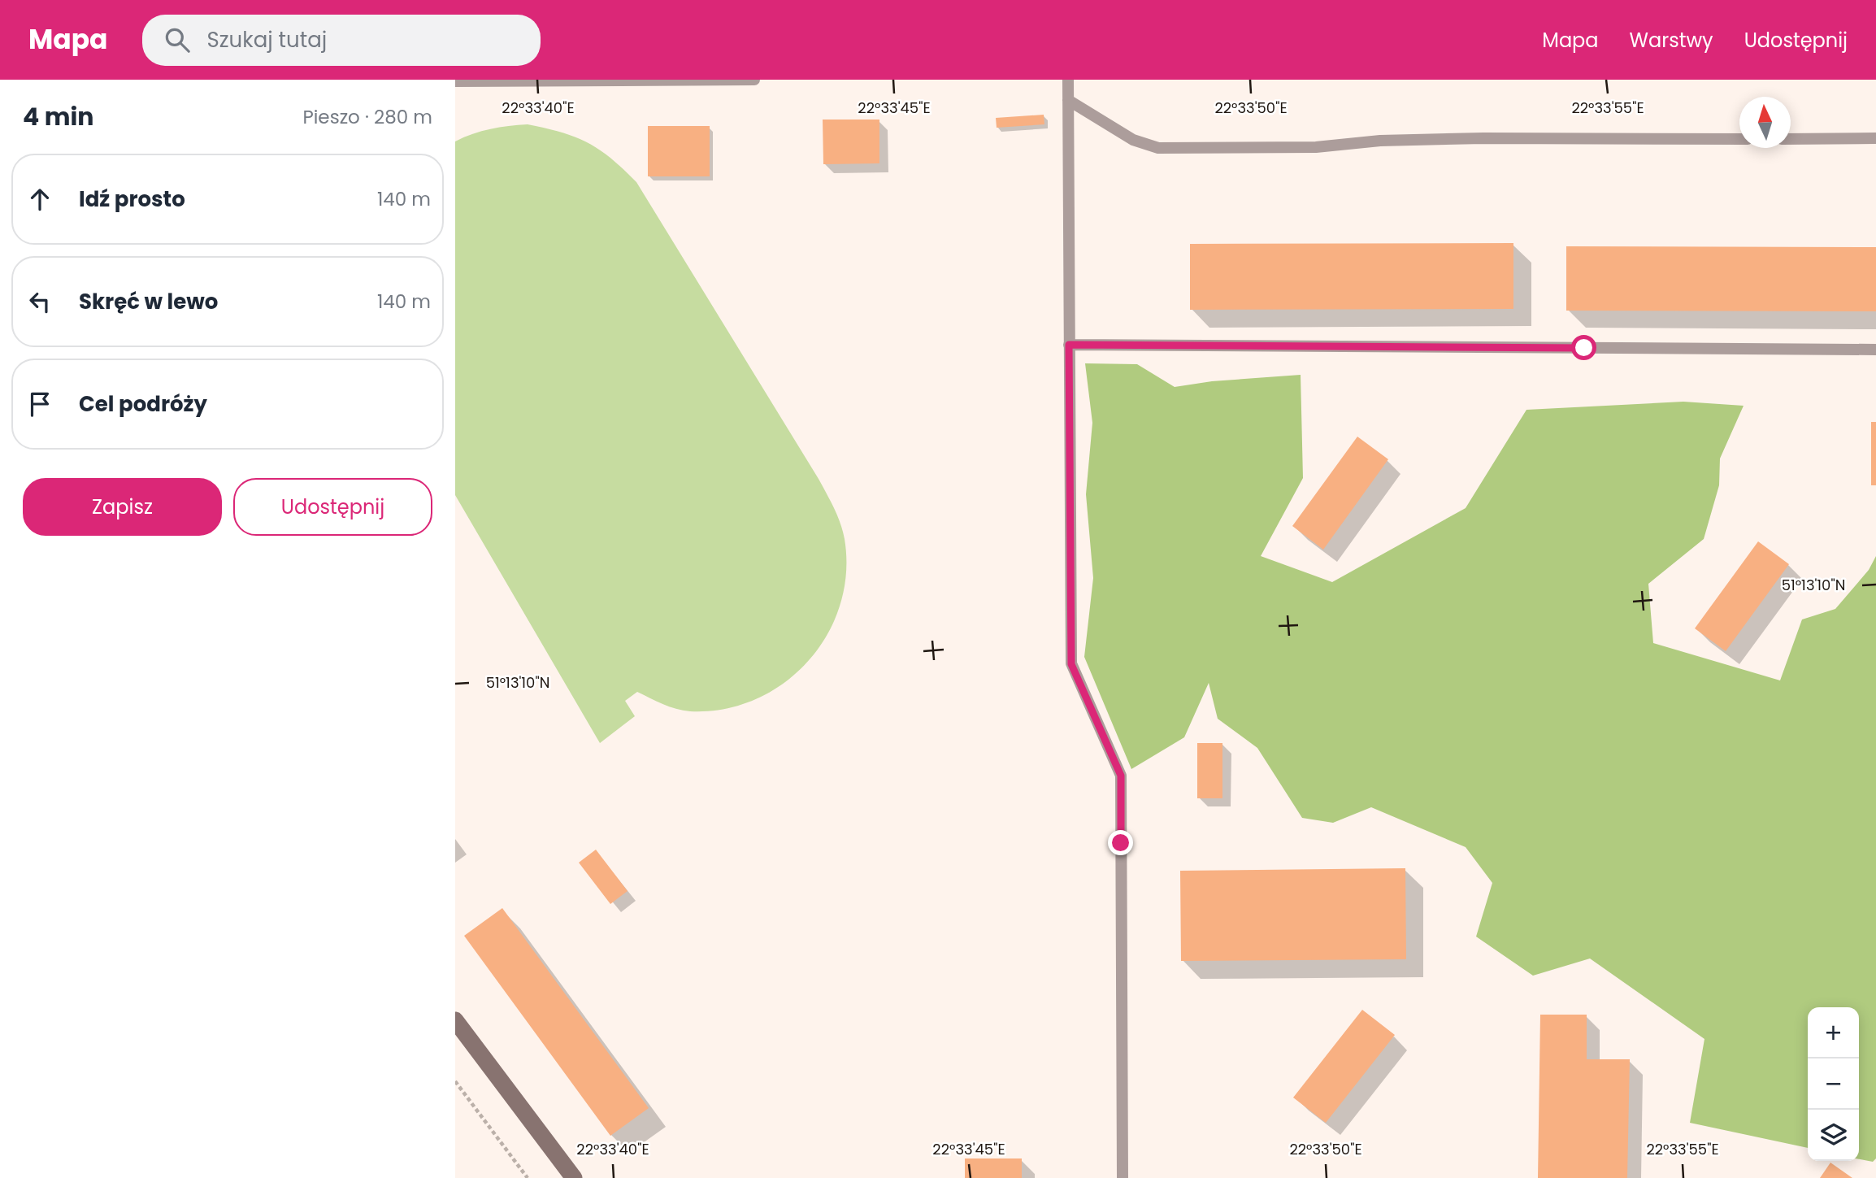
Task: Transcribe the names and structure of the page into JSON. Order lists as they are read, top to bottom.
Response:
{
  "north": "top",
  "page": {
    "header": "Mapa",
    "search": "Szukaj tutaj",
    "nav": ["Mapa", "Warstwy", "Udostępnij"],
    "heading": ["4 min", "Pieszo · 280 m"],
    "list": [
      ["Idź prosto", "140 m"],
      ["Skręć w lewo", "140 m"],
      "Cel podróży"
    ],
    "buttons": ["Zapisz", "Udostępnij"],
    "map_buttons": ["+", "−"]
  },
  "coordinates": [
    "22°33'40\"E",
    "22°33'45\"E",
    "22°33'50\"E",
    "22°33'55\"E",
    "51°13'10\"N"
  ]
}
